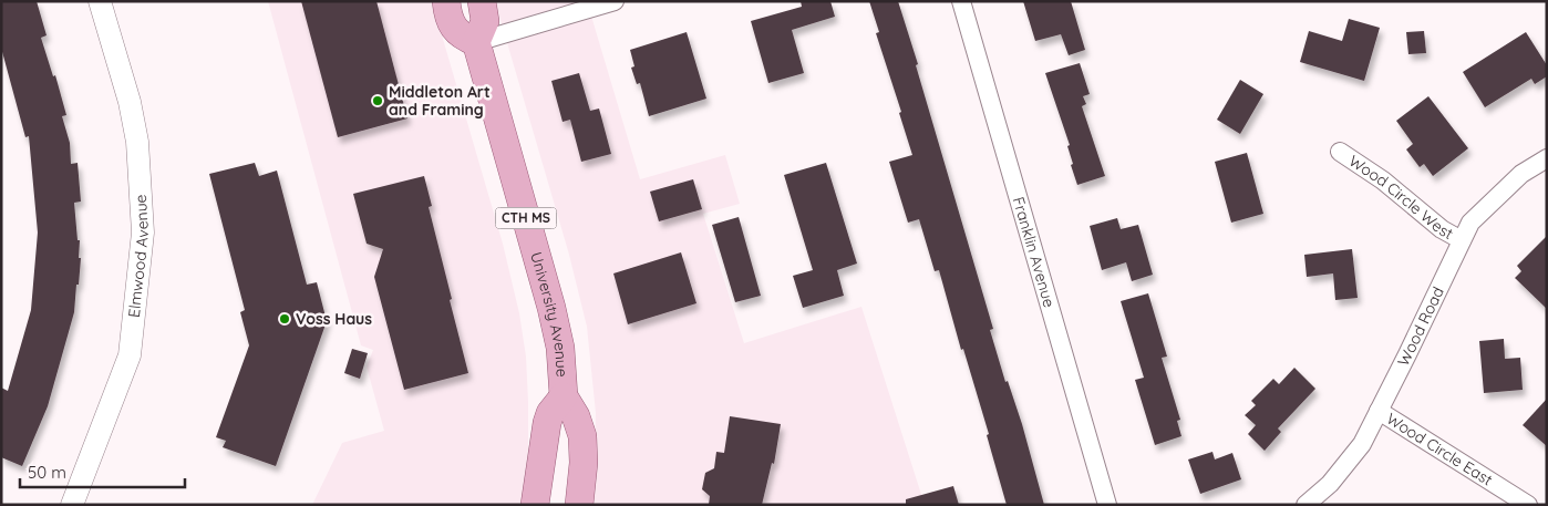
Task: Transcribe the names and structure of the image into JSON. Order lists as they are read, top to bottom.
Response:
{
  "streets": {
    "main road": ["CTH MS", "University Avenue"],
    "street": [
      "Wood Circle West",
      "Franklin Avenue",
      "Elmwood Avenue",
      "Wood Road",
      "Wood Circle East"
    ]
  },
  "crossings": [
    ["Wood Circle West", "Wood Road"],
    ["Wood Road", "Wood Circle East"]
  ],
  "places": ["Middleton Art and Framing", "Voss Haus"],
  "scale_bar": "50 m"
}
